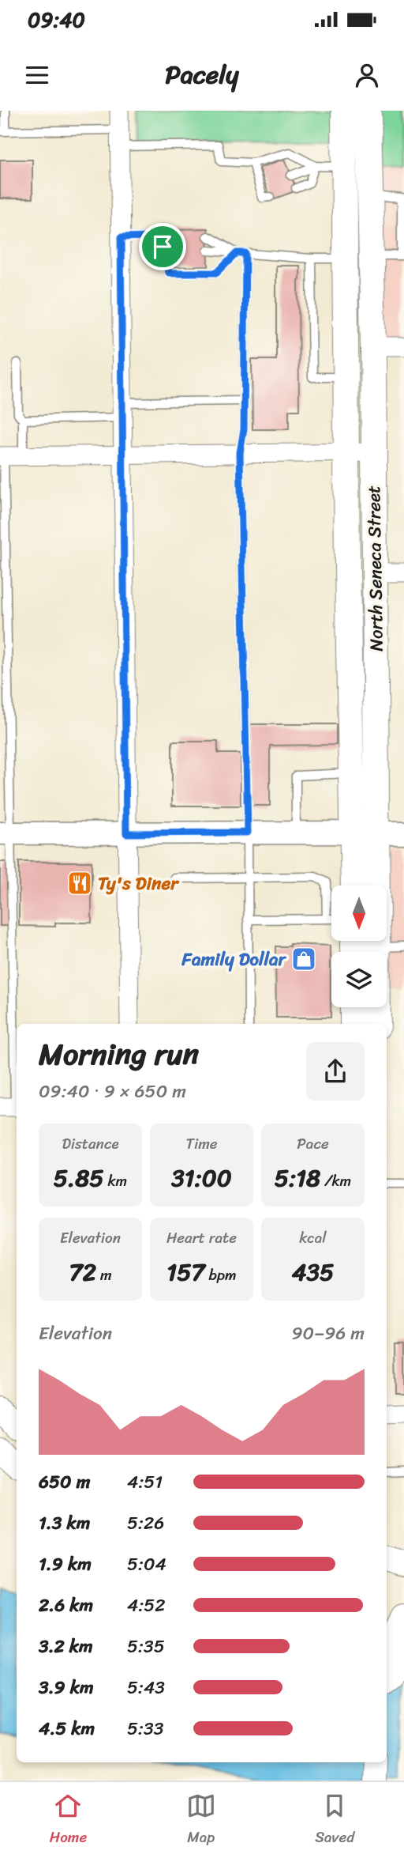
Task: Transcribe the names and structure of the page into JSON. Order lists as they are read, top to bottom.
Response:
{
  "streets": {
    "main road": ["North Seneca Street"]
  },
  "places": {
    "restaurant": ["Ty's Diner"],
    "shop": ["Family Dollar"]
  },
  "north": "bottom",
  "page": {
    "status": "09:40",
    "header": "Pacely",
    "heading": ["Morning run", "09:40 · 9 × 650 m"],
    "stats": [
      ["Distance", "5.85 km"],
      ["Time", "31:00"],
      ["Pace", "5:18 /km"],
      ["Elevation", "72 m"],
      ["Heart rate", "157 bpm"],
      ["kcal", "435"]
    ],
    "chart": ["Elevation", "90–96 m"],
    "list": [
      {
        "name": "650 m",
        "note": "4:51"
      },
      {
        "name": "1.3 km",
        "note": "5:26"
      },
      {
        "name": "1.9 km",
        "note": "5:04"
      },
      {
        "name": "2.6 km",
        "note": "4:52"
      },
      {
        "name": "3.2 km",
        "note": "5:35"
      },
      {
        "name": "3.9 km",
        "note": "5:43"
      },
      {
        "name": "4.5 km",
        "note": "5:33"
      }
    ],
    "tabs": ["Home", "Map", "Saved"]
  }
}
